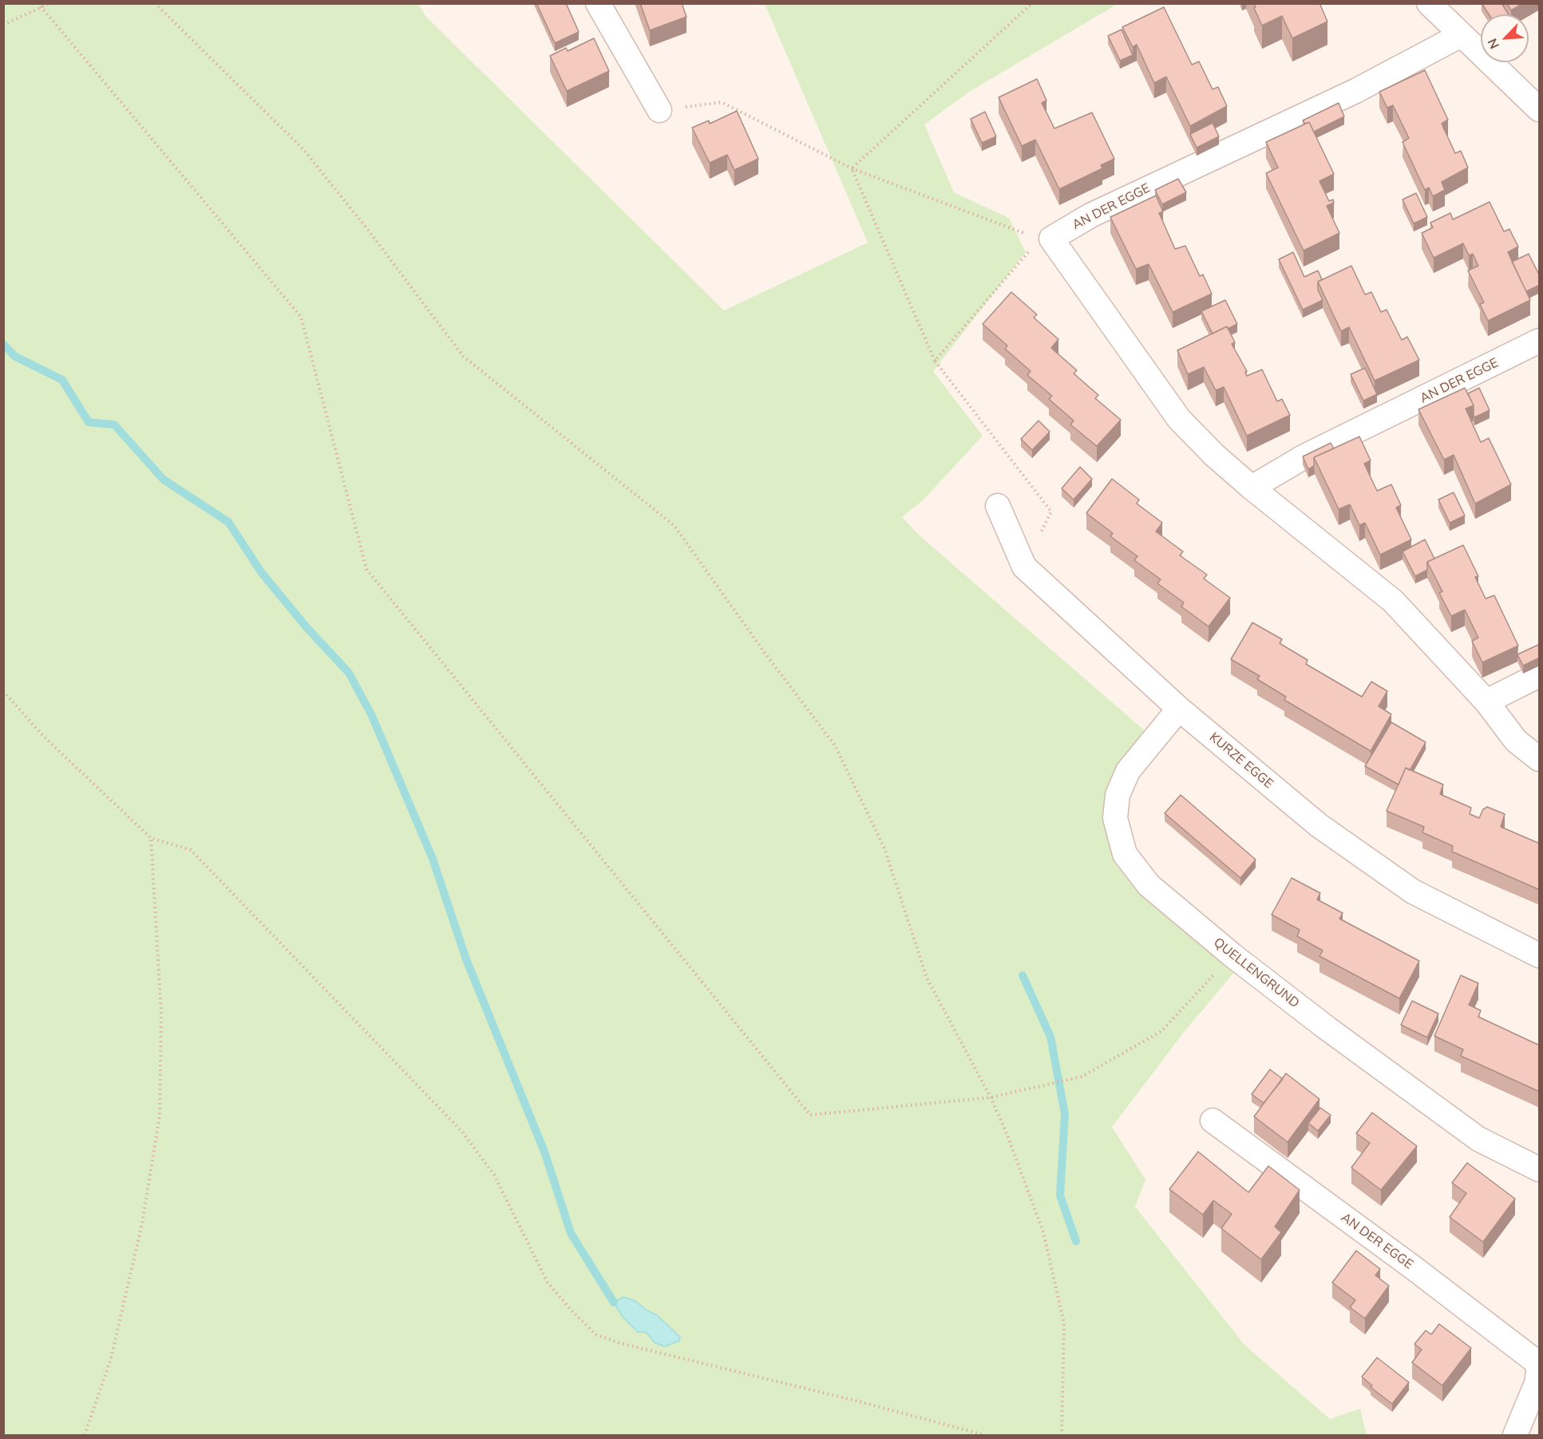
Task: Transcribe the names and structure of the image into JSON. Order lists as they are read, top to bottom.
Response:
{
  "streets": {
    "street": ["AN DER EGGE", "KURZE EGGE", "QUELLENGRUND"]
  },
  "crossings": [
    ["KURZE EGGE", "QUELLENGRUND"]
  ],
  "north": "bottom left"
}
